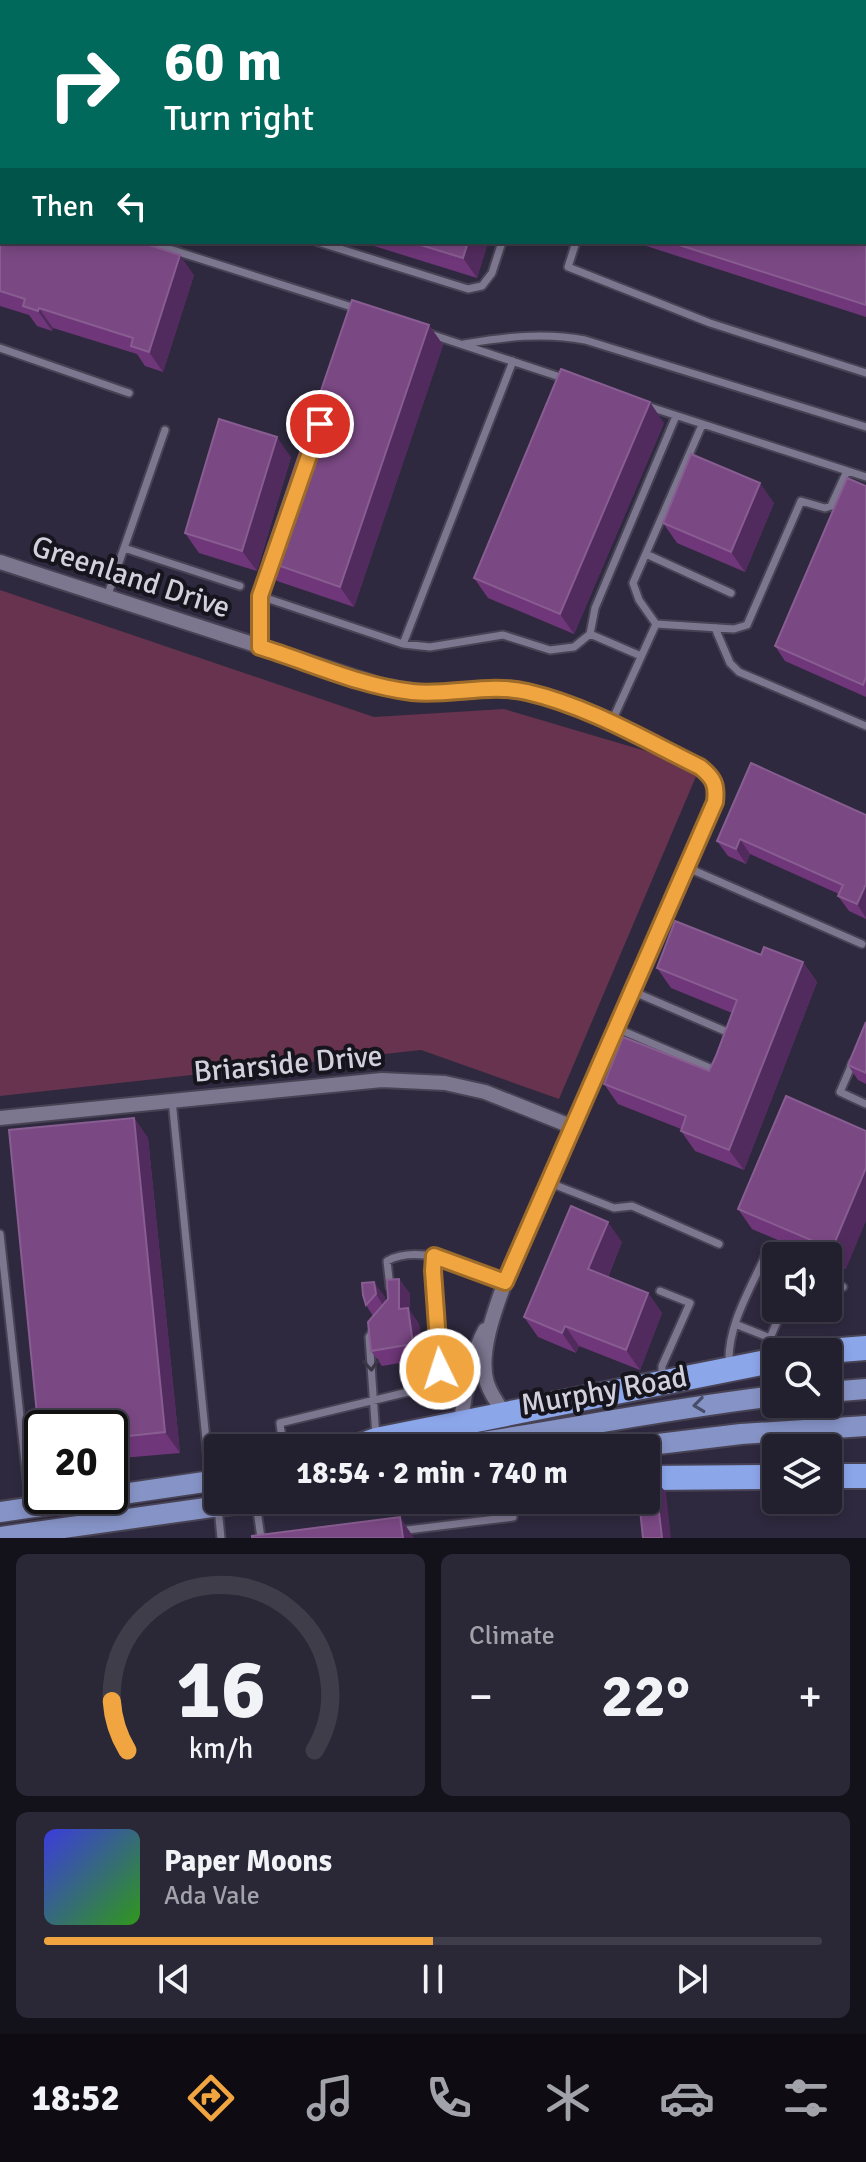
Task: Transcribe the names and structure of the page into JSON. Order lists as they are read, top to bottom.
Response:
{
  "streets": {
    "main road": ["Murphy Road"],
    "street": ["Greenland Drive", "Briarside Drive"]
  },
  "crossings": [
    ["Greenland Drive", "Briarside Drive"]
  ],
  "page": {
    "turn": ["60 m", "Turn right"],
    "then": "Then",
    "limit": "20",
    "trip": "18:54 · 2 min · 740 m",
    "tile": "Climate",
    "heat": ["−", "22°", "+"],
    "song": ["Paper Moons", "Ada Vale"],
    "tabs": "18:52",
    "gauge": ["16", "km/h"]
  }
}
